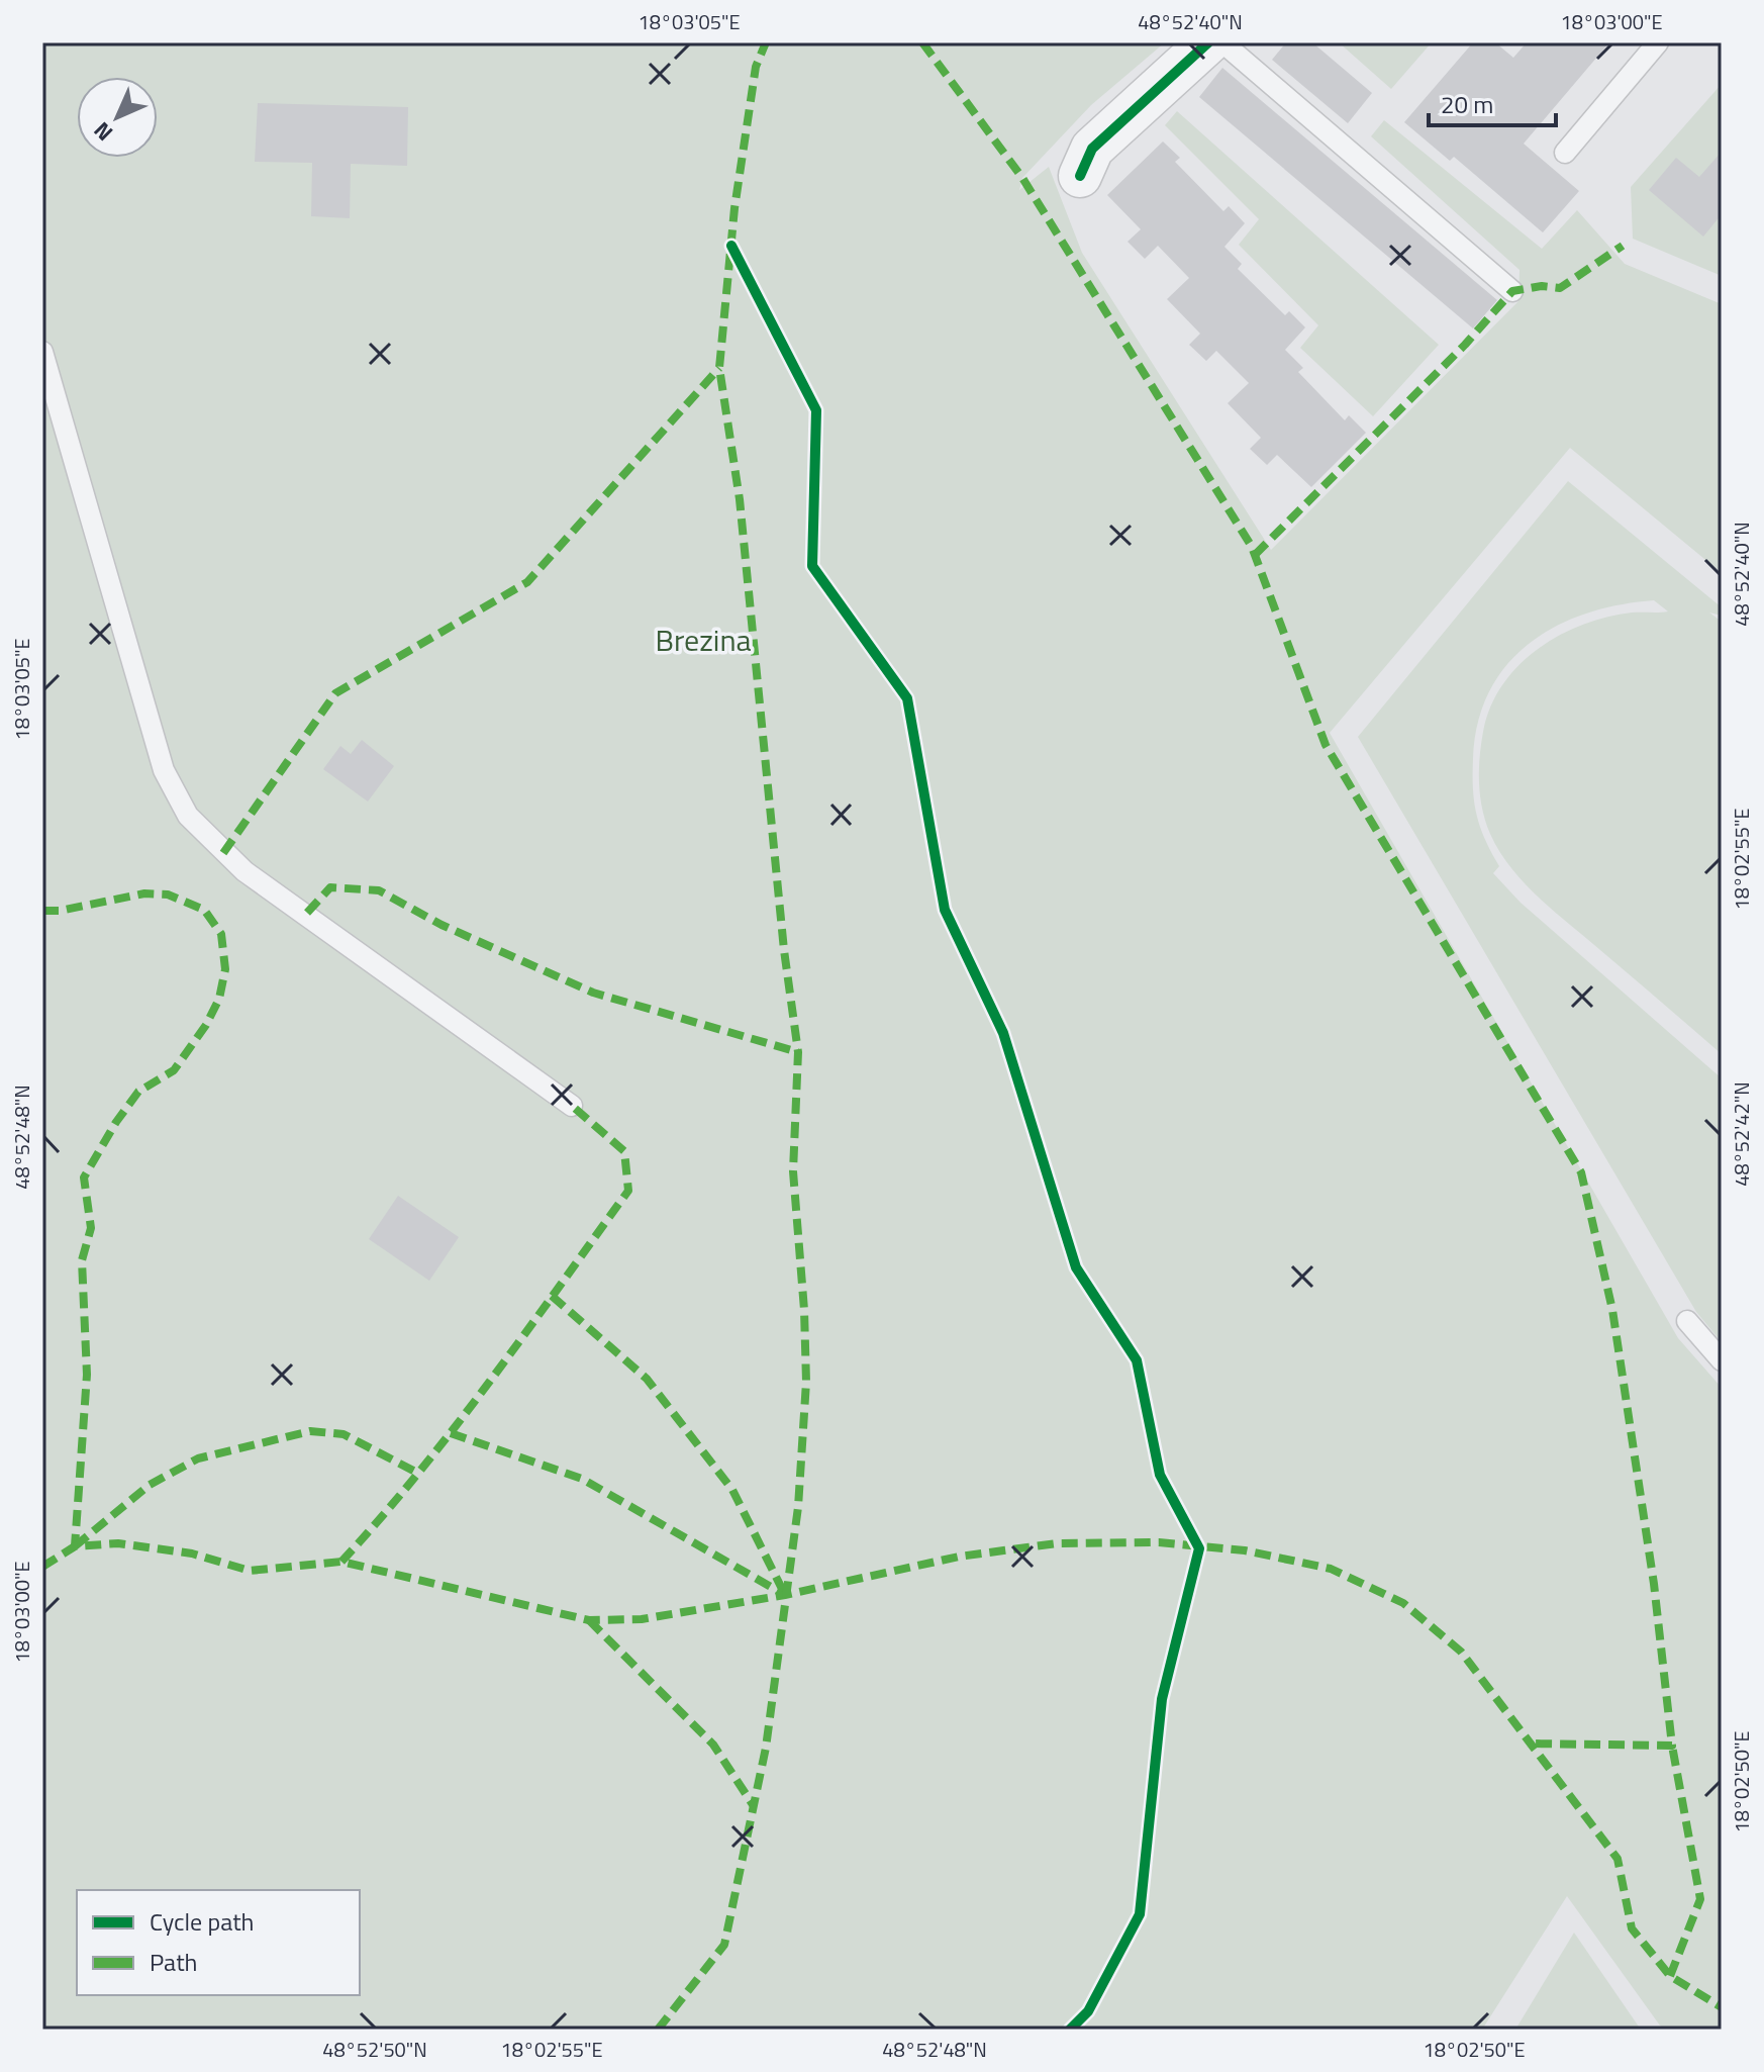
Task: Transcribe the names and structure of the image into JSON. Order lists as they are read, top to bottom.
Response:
{
  "parks": ["Brezina"],
  "legend": ["Cycle path", "Path"],
  "scale_bar": "20 m",
  "north": "bottom left",
  "coordinates": [
    "18°03'05\"E",
    "48°52'40\"N",
    "18°03'00\"E",
    "18°02'55\"E",
    "48°52'42\"N",
    "48°52'48\"N",
    "18°02'50\"E",
    "48°52'50\"N"
  ]
}
